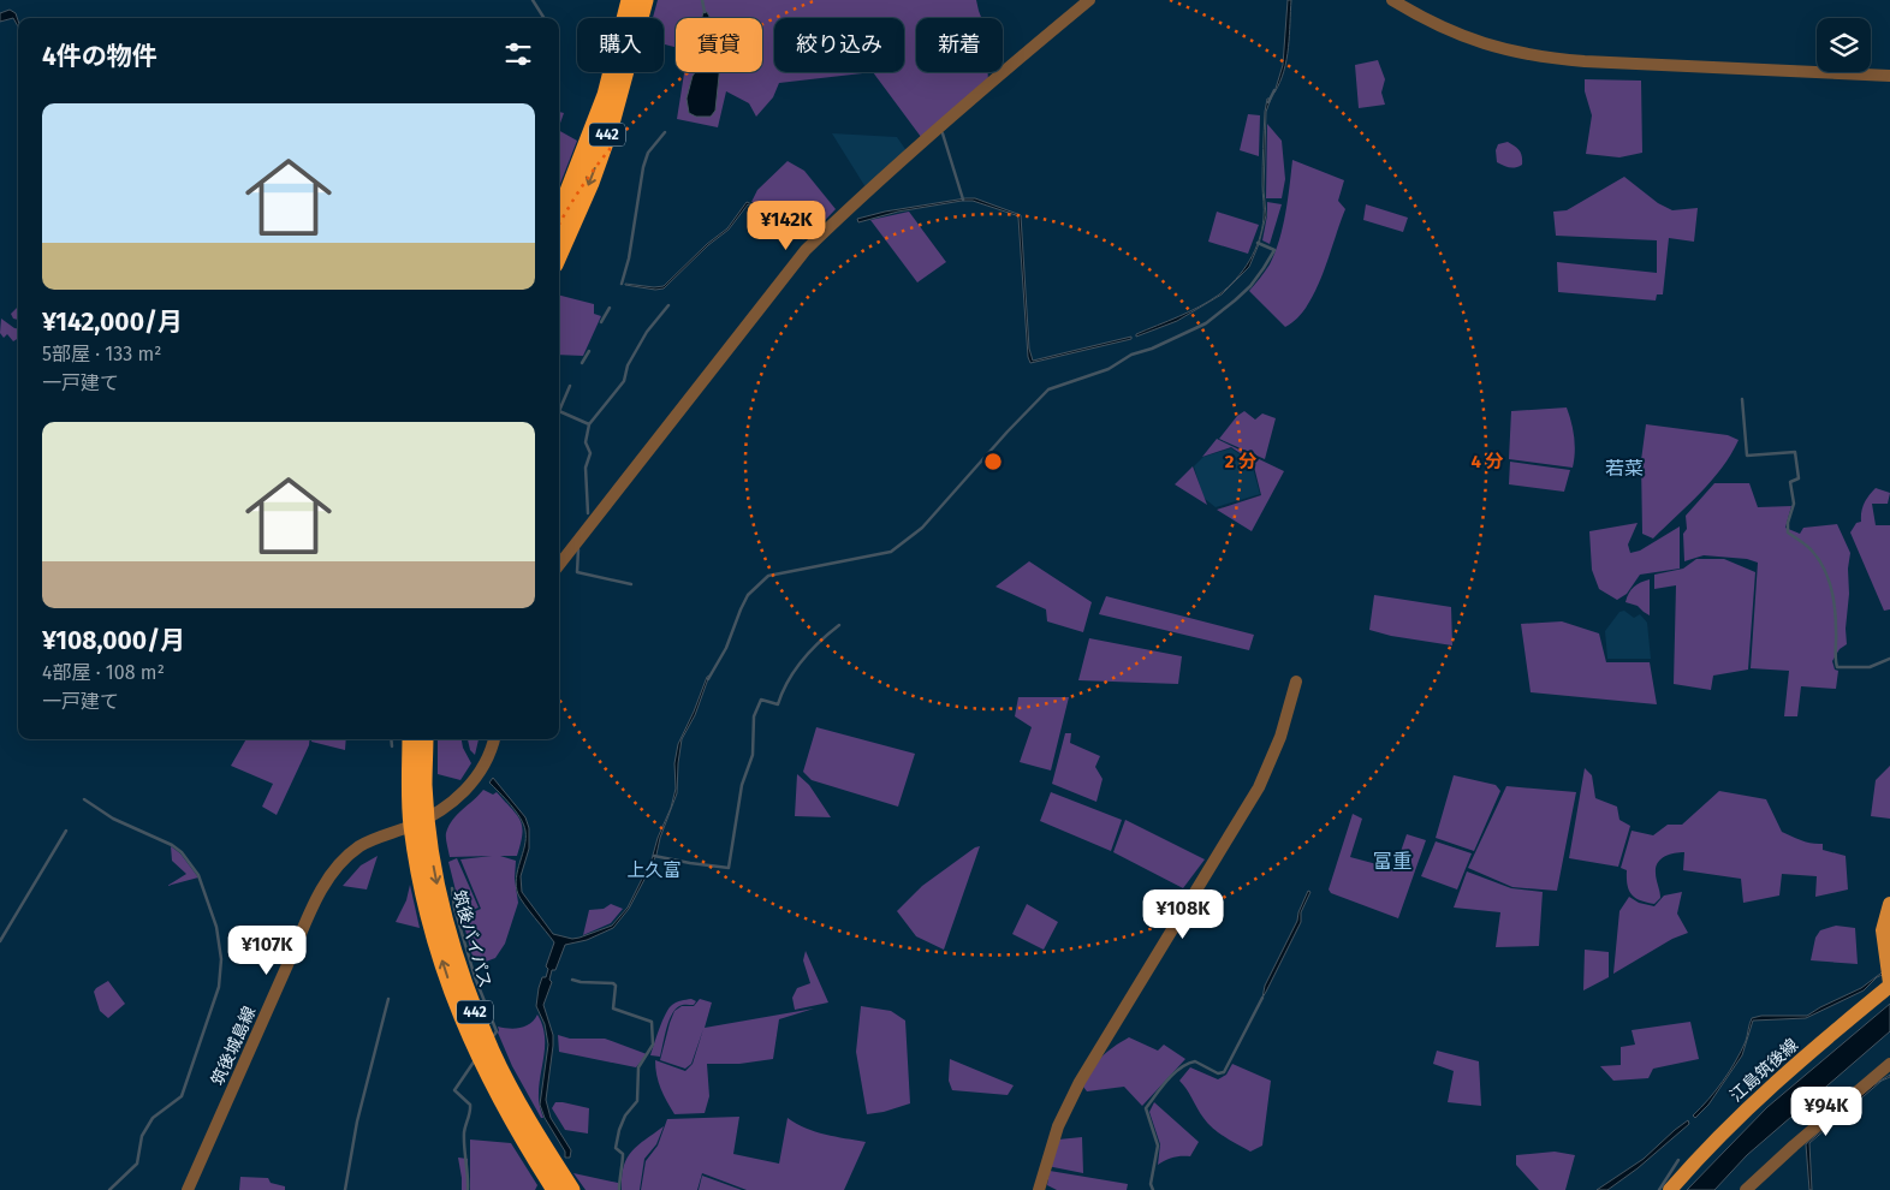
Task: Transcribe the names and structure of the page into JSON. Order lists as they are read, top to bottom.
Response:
{
  "streets": {
    "highway": ["442", "筑後バイパス"],
    "main road": ["江島筑後線"],
    "street": ["筑後城島線"]
  },
  "crossings": [
    ["442", "筑後バイパス"],
    ["442", "筑後城島線"],
    ["筑後バイパス", "筑後城島線"]
  ],
  "districts": ["若菜", "富重", "上久富"],
  "page": {
    "chip": [
      "購入",
      "賃貸",
      "絞り込み",
      "新着"
    ],
    "heading": "4件の物件",
    "list": [
      {
        "name": "¥142,000/月",
        "note": "5部屋 · 133 m² · 一戸建て"
      },
      {
        "name": "¥108,000/月",
        "note": "4部屋 · 108 m² · 一戸建て"
      }
    ],
    "price": [
      "¥142K",
      "¥108K",
      "¥107K",
      "¥94K"
    ]
  },
  "rings": ["2 分", "4 分"]
}
